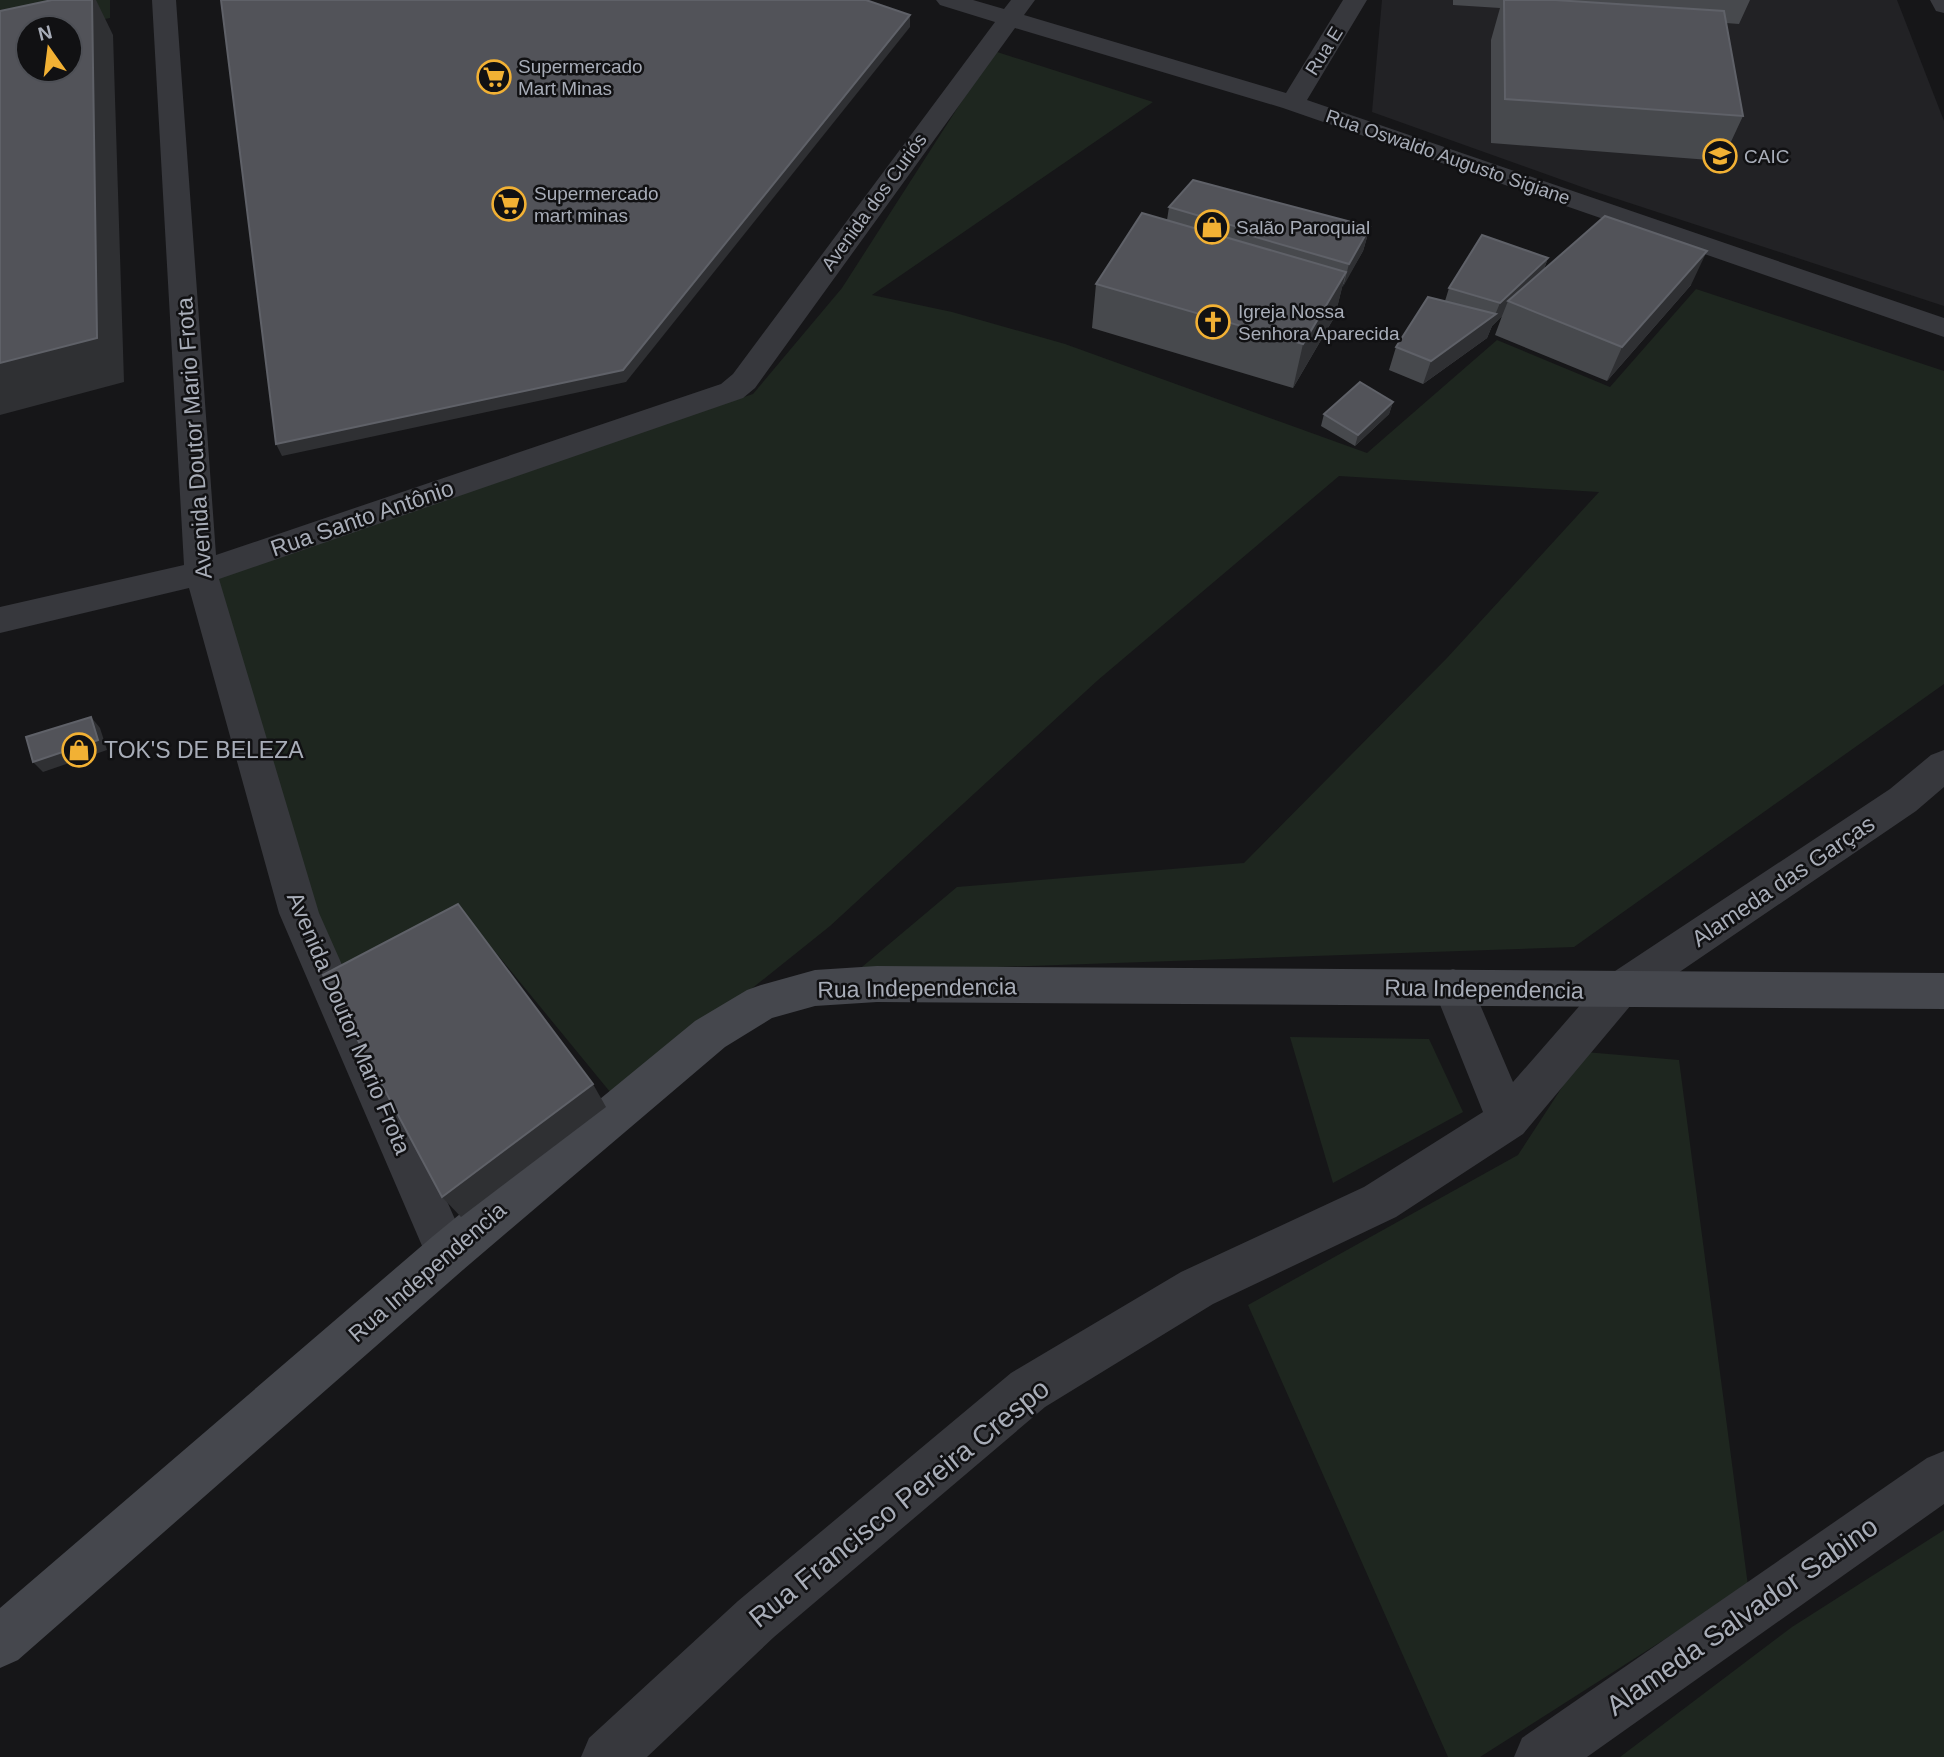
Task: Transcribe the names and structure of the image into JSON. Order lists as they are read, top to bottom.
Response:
{
  "streets": {
    "street": [
      "Rua E",
      "Rua Oswaldo Augusto Sigiane",
      "Avenida dos Curiós",
      "Avenida Doutor Mario Frota",
      "Rua Santo Antônio",
      "Alameda das Garças",
      "Rua Independencia",
      "Rua Francisco Pereira Crespo",
      "Alameda Salvador Sabino"
    ]
  },
  "crossings": [
    ["Rua E", "Rua Oswaldo Augusto Sigiane"],
    ["Rua Oswaldo Augusto Sigiane", "Avenida dos Curiós"],
    ["Avenida dos Curiós", "Rua Santo Antônio"],
    ["Avenida Doutor Mario Frota", "Rua Santo Antônio"],
    ["Avenida Doutor Mario Frota", "Rua Independencia"],
    ["Alameda das Garças", "Rua Independencia"],
    ["Alameda das Garças", "Rua Francisco Pereira Crespo"],
    ["Rua Independencia", "Rua Francisco Pereira Crespo"]
  ],
  "places": {
    "supermarket": ["Supermercado Mart Minas", "Supermercado mart minas"],
    "school or university": ["CAIC"],
    "shop": ["Salão Paroquial", "TOK'S DE BELEZA"],
    "church": ["Igreja Nossa Senhora Aparecida"]
  },
  "north": "top"
}
